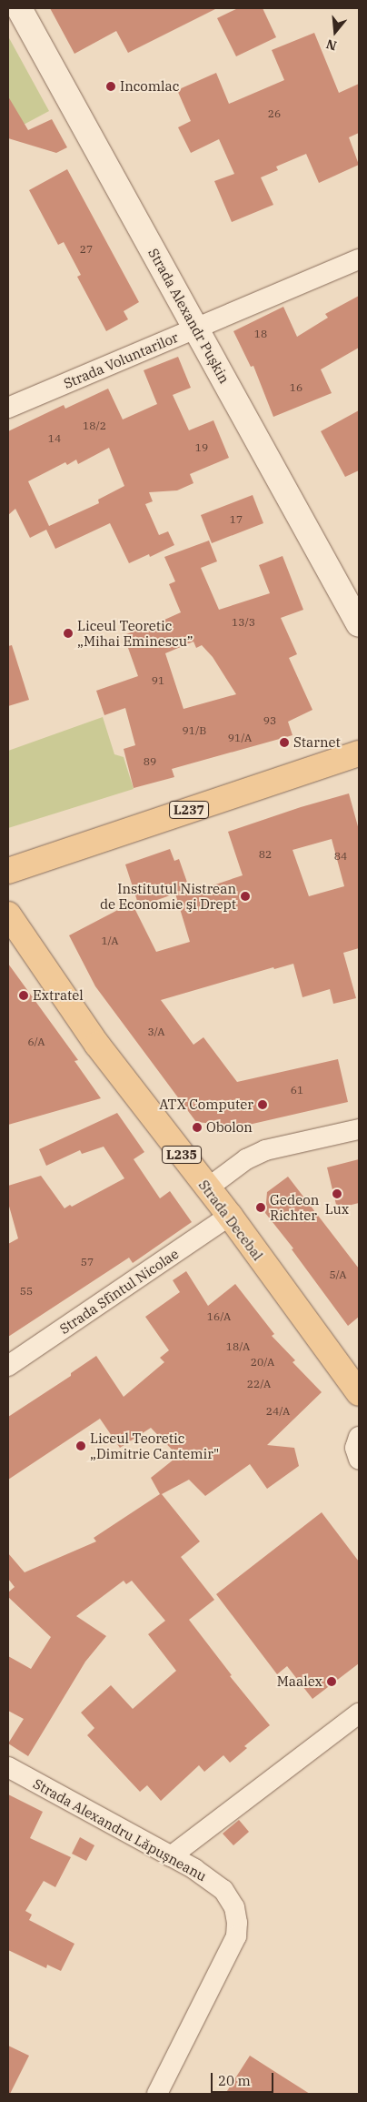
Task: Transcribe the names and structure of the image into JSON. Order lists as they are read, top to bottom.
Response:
{
  "streets": {
    "main road": ["L237", "L235", "Strada Decebal"],
    "street": [
      "Strada Alexandr Pușkin",
      "Strada Voluntarilor",
      "Strada Sfîntul Nicolae",
      "Strada Alexandru Lăpușneanu"
    ]
  },
  "crossings": [
    ["Strada Alexandr Pușkin", "Strada Voluntarilor"],
    ["Strada Decebal", "Strada Sfîntul Nicolae"]
  ],
  "places": [
    "Incomlac",
    "Liceul Teoretic „Mihai Eminescu”",
    "Starnet",
    "Institutul Nistrean de Economie şi Drept",
    "Extratel",
    "ATX Computer",
    "Obolon",
    "Lux",
    "Gedeon Richter",
    "Liceul Teoretic „Dimitrie Cantemir\"",
    "Maalex"
  ],
  "house_numbers": [
    "26",
    "27",
    "18",
    "16",
    "18/2",
    "14",
    "19",
    "17",
    "13/3",
    "91",
    "93",
    "91/B",
    "91/A",
    "89",
    "82",
    "84",
    "1/A",
    "3/A",
    "6/A",
    "61",
    "57",
    "5/A",
    "55",
    "16/A",
    "18/A",
    "20/A",
    "22/A",
    "24/A"
  ],
  "scale_bar": "20 m",
  "north": "bottom"
}
